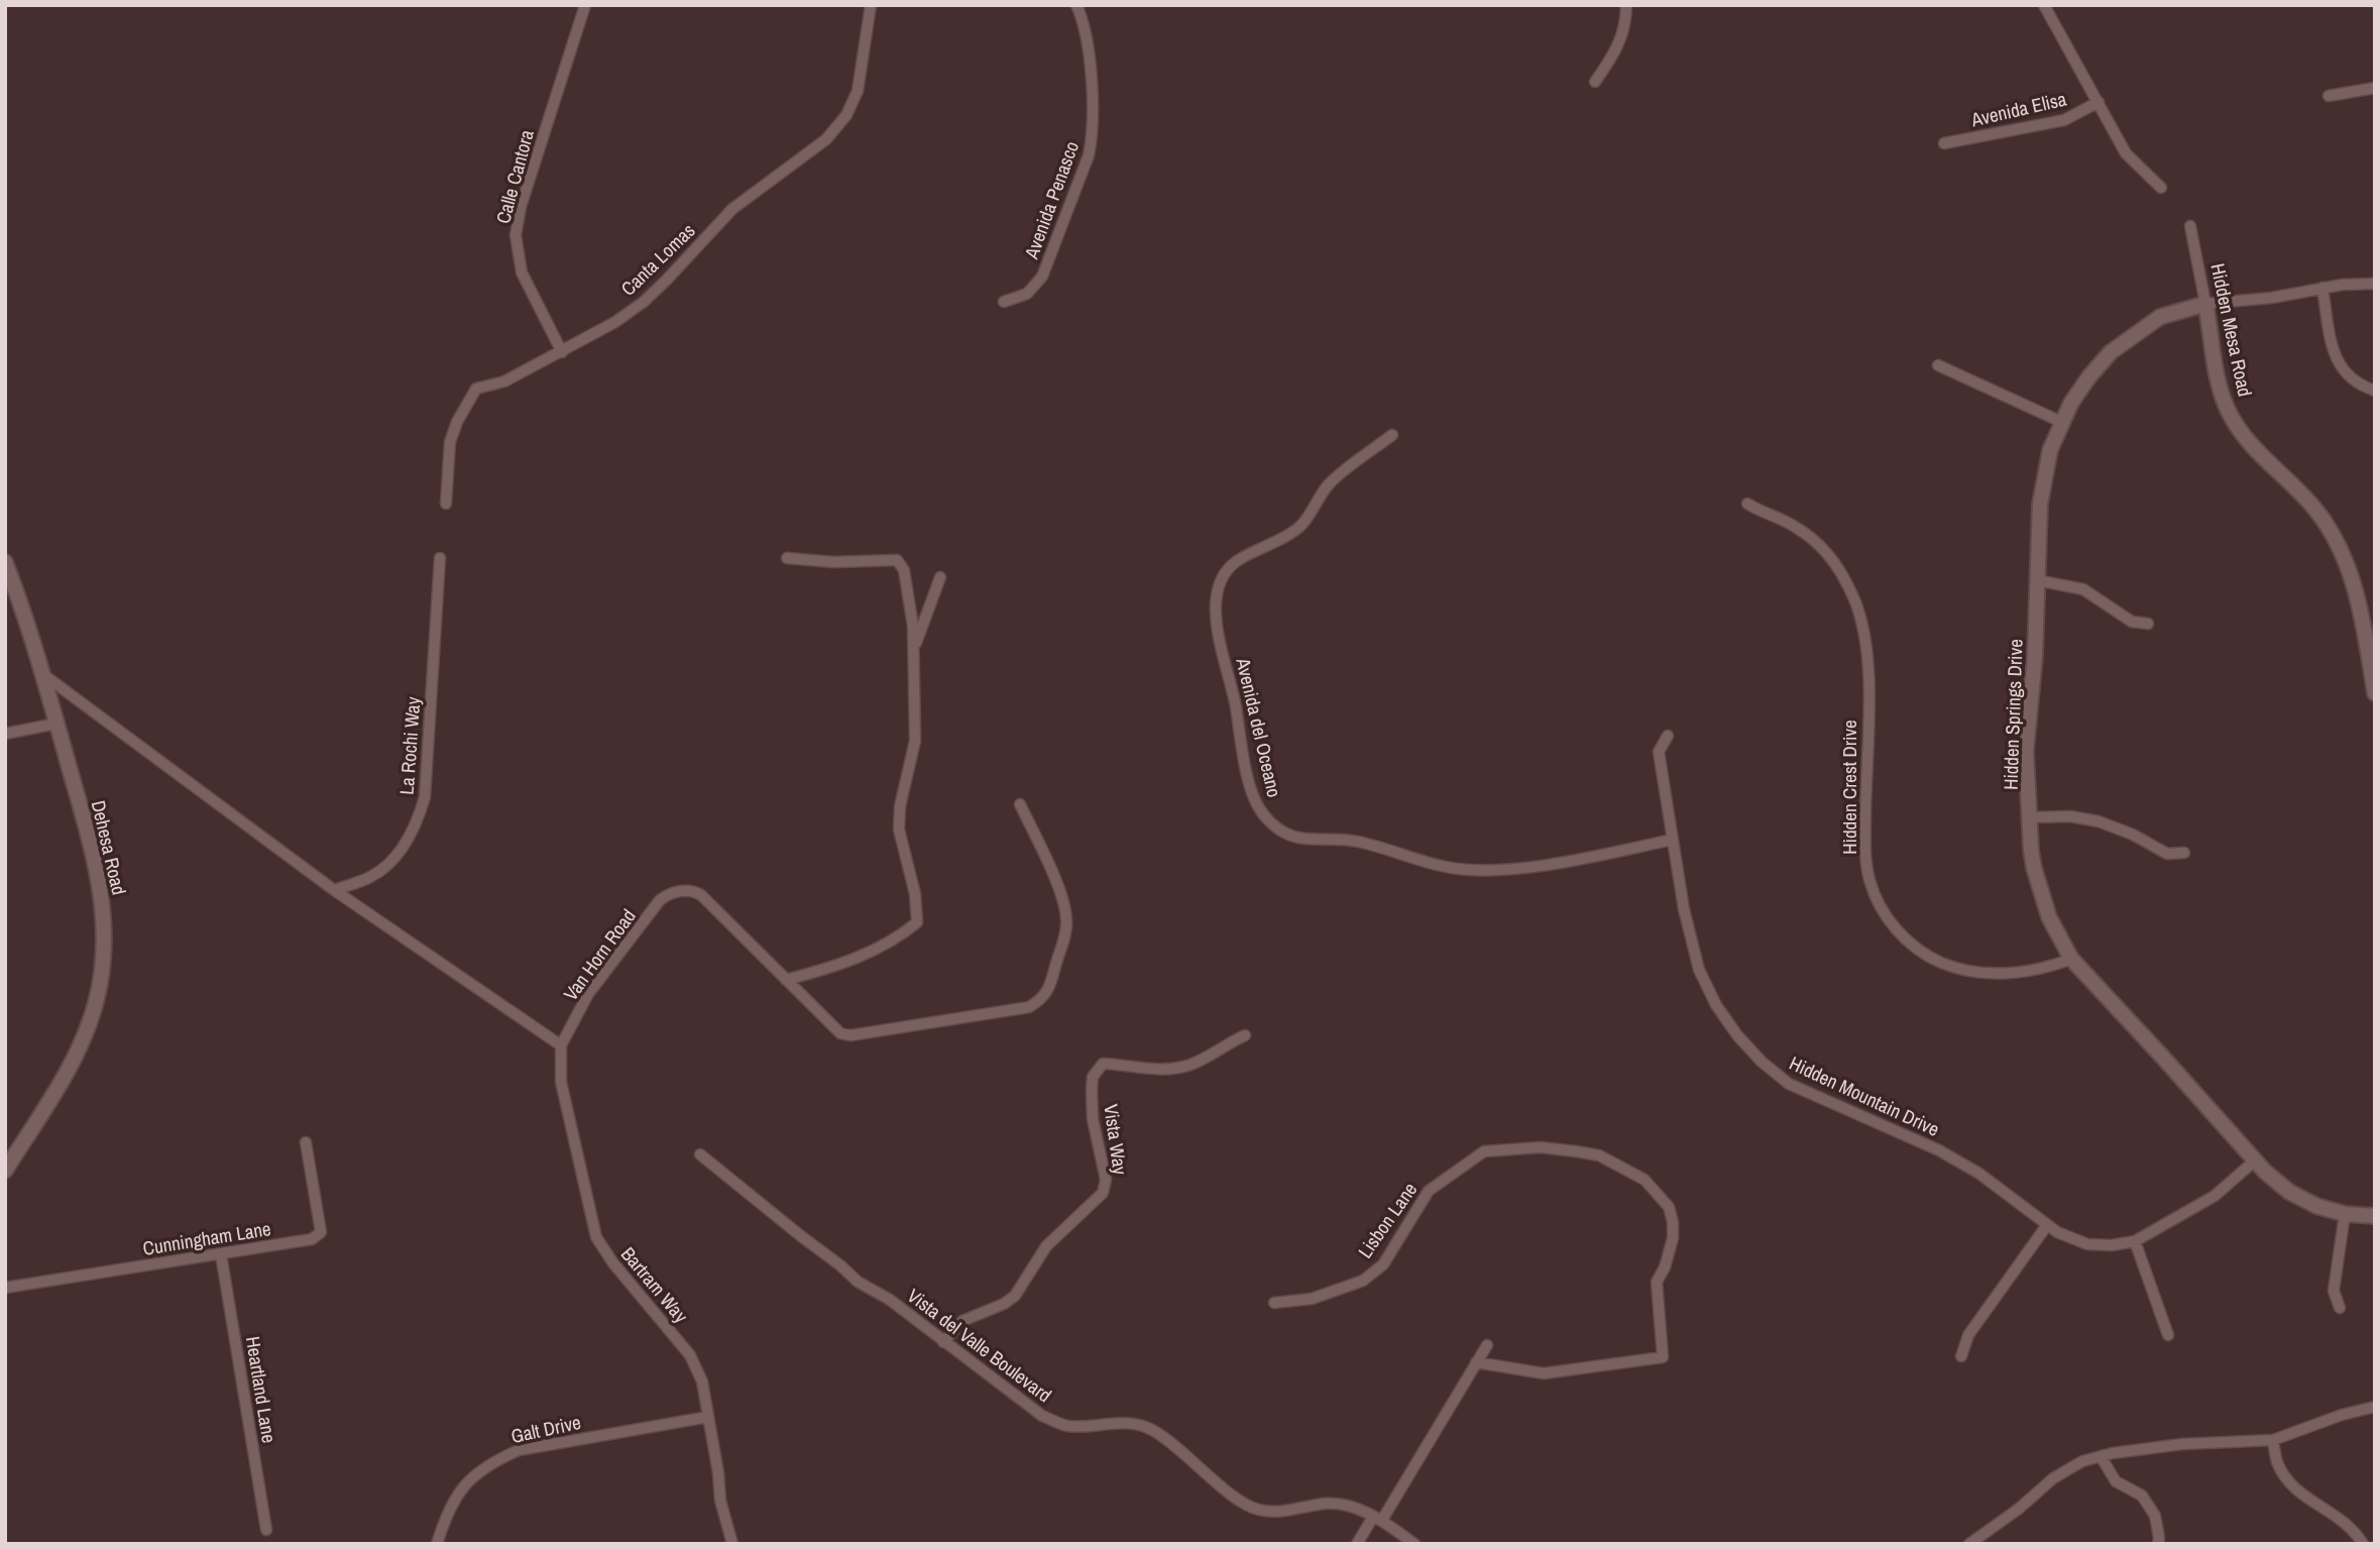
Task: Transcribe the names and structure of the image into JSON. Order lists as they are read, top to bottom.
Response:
{
  "streets": {
    "street": [
      "Avenida Elisa",
      "Calle Cantora",
      "Avenida Penasco",
      "Canta Lomas",
      "Hidden Mesa Road",
      "Hidden Springs Drive",
      "Avenida del Oceano",
      "La Rochi Way",
      "Hidden Crest Drive",
      "Dehesa Road",
      "Van Horn Road",
      "Hidden Mountain Drive",
      "Vista Way",
      "Lisbon Lane",
      "Cunningham Lane",
      "Bartram Way",
      "Vista del Valle Boulevard",
      "Heartland Lane",
      "Galt Drive"
    ]
  },
  "crossings": [
    ["Calle Cantora", "Canta Lomas"],
    ["Hidden Mesa Road", "Hidden Springs Drive"],
    ["Hidden Springs Drive", "Hidden Crest Drive"],
    ["Hidden Springs Drive", "Hidden Mountain Drive"],
    ["Avenida del Oceano", "Hidden Mountain Drive"],
    ["Van Horn Road", "Bartram Way"],
    ["Vista Way", "Vista del Valle Boulevard"],
    ["Cunningham Lane", "Heartland Lane"],
    ["Bartram Way", "Galt Drive"]
  ]
}
